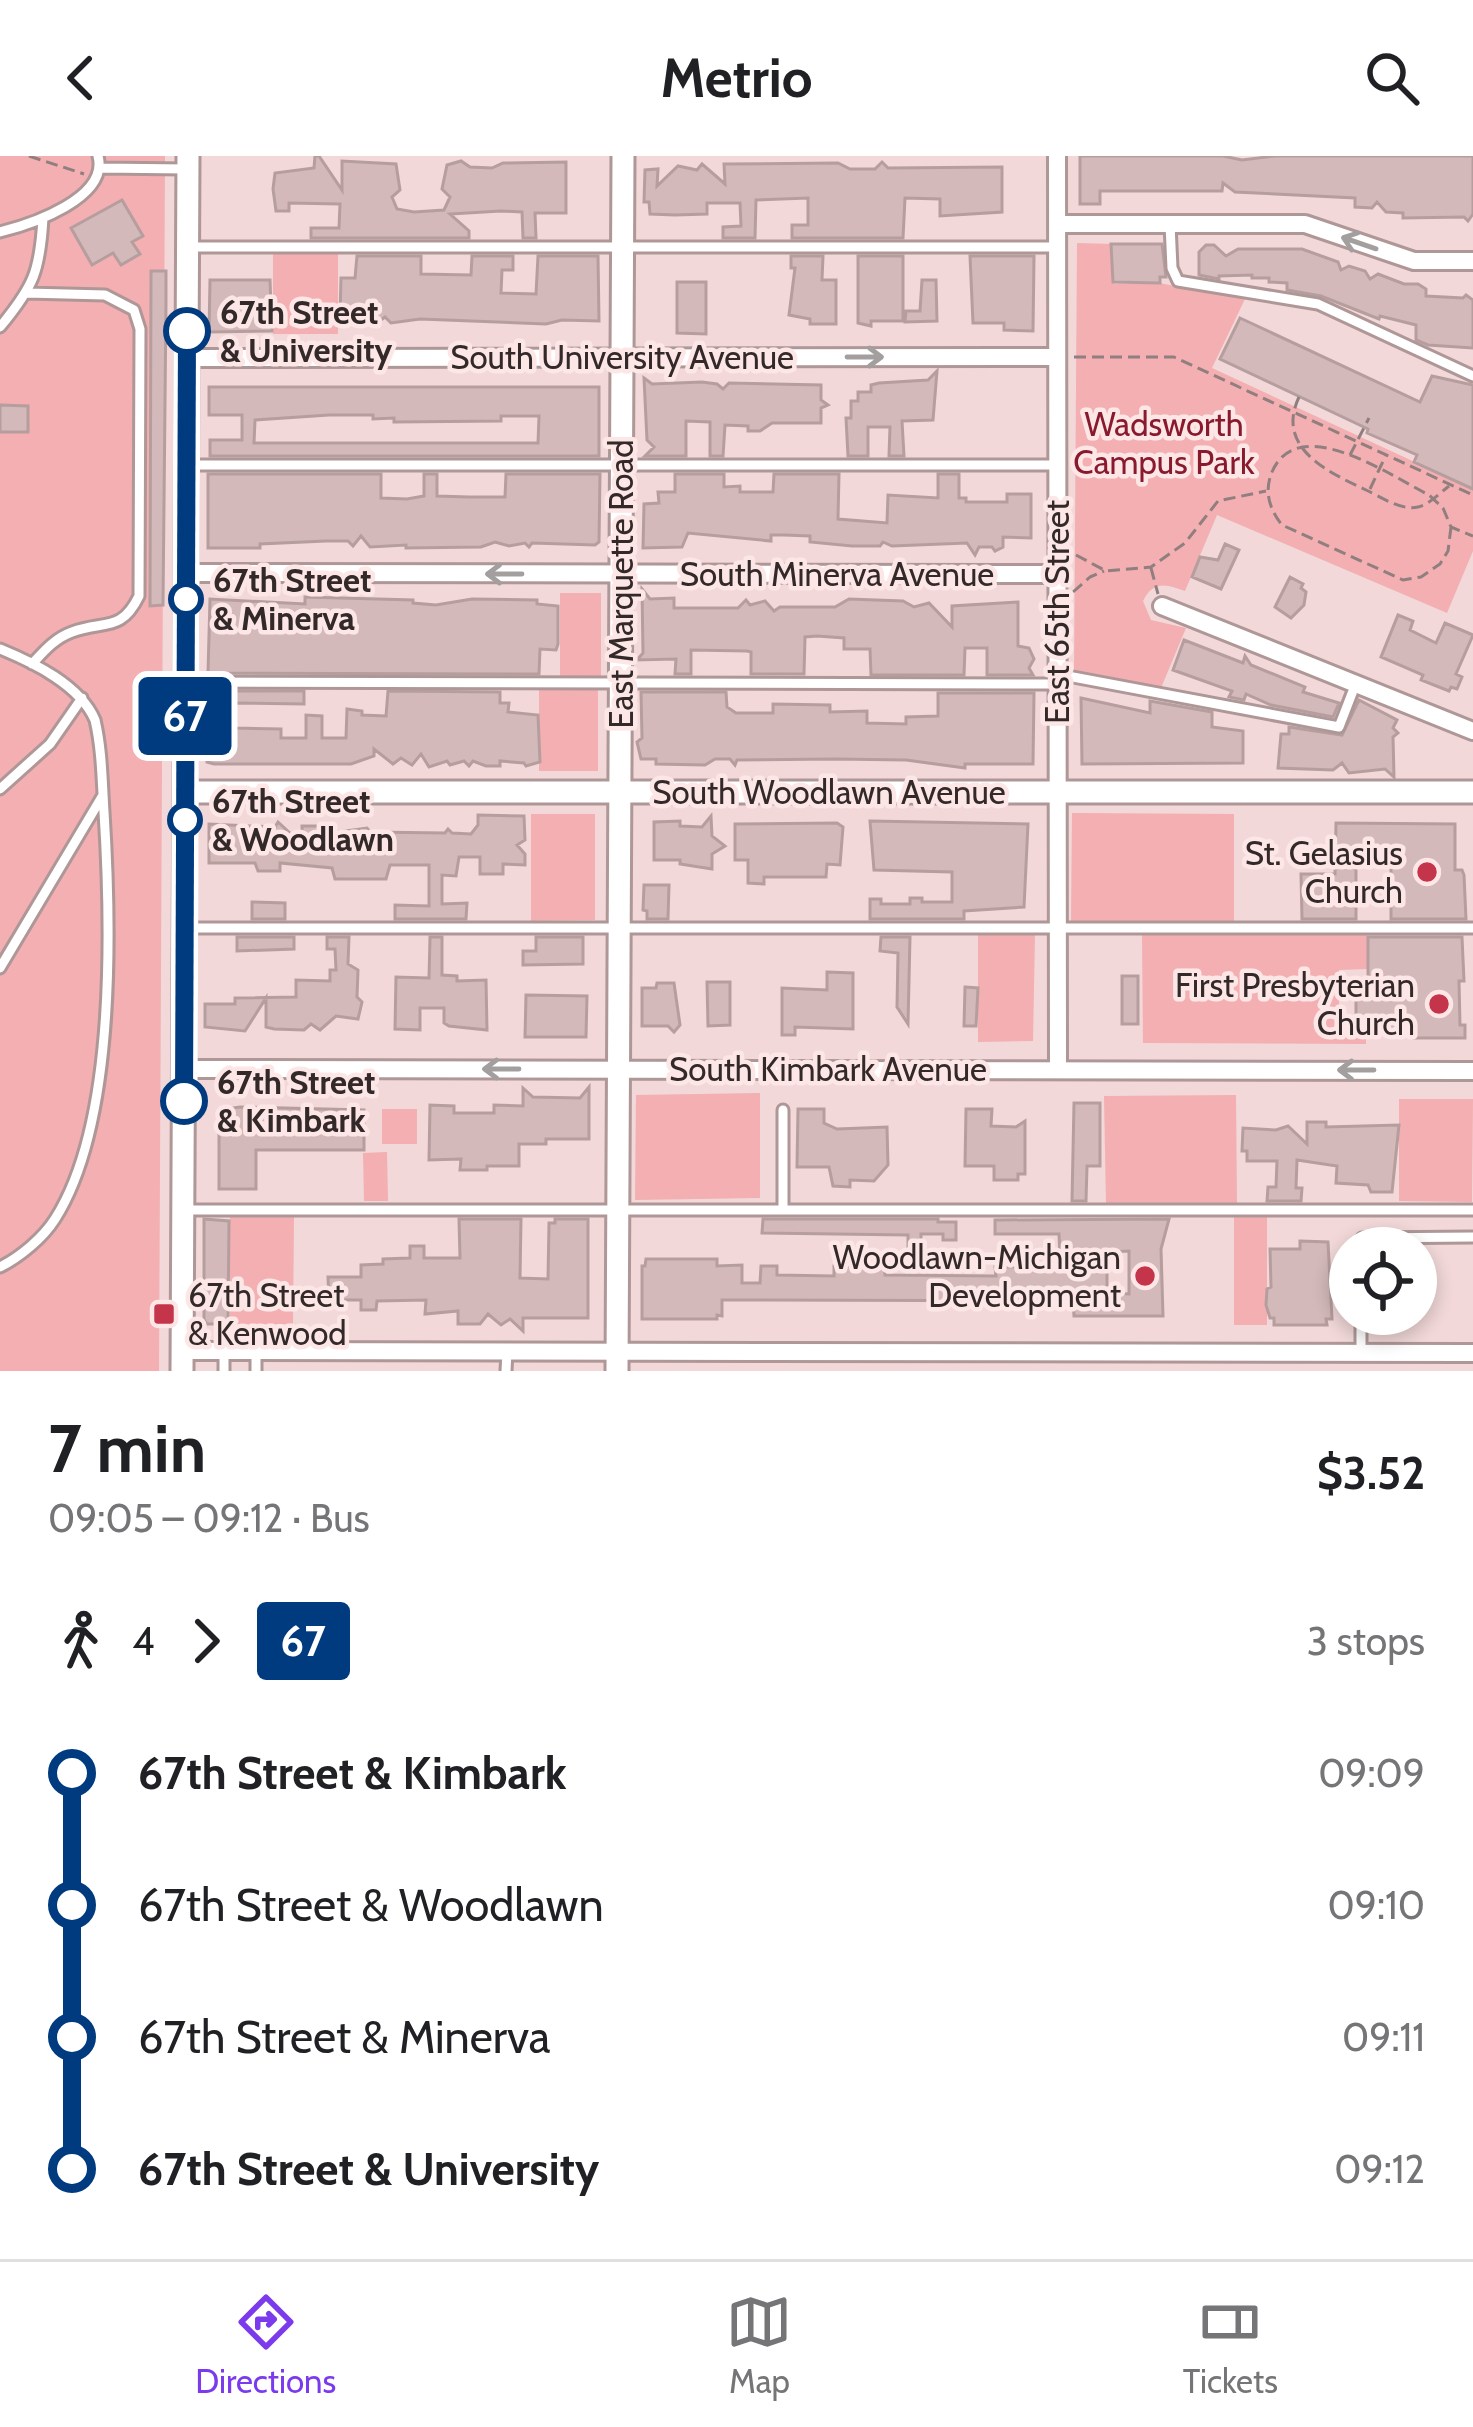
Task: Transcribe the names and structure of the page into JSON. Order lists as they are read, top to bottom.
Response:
{
  "streets": {
    "street": [
      "South University Avenue",
      "South Minerva Avenue",
      "East Marquette Road",
      "East 65th Street",
      "South Woodlawn Avenue",
      "South Kimbark Avenue"
    ]
  },
  "crossings": [
    ["South University Avenue", "East Marquette Road"],
    ["South University Avenue", "East 65th Street"],
    ["South Minerva Avenue", "East Marquette Road"],
    ["South Minerva Avenue", "East 65th Street"],
    ["East Marquette Road", "South Woodlawn Avenue"],
    ["East Marquette Road", "South Kimbark Avenue"],
    ["East 65th Street", "South Woodlawn Avenue"],
    ["East 65th Street", "South Kimbark Avenue"]
  ],
  "one_way": ["South University Avenue", "South Minerva Avenue", "South Kimbark Avenue"],
  "parks": ["Wadsworth Campus Park"],
  "places": {
    "other": [
      "67th Street & University",
      "67th Street & Minerva",
      "67th Street & Woodlawn",
      "St. Gelasius Church",
      "First Presbyterian Church",
      "67th Street & Kimbark",
      "Woodlawn-Michigan Development"
    ],
    "transit": ["67th Street & Kenwood"]
  },
  "lines": ["bus line 67"],
  "page": {
    "header": "Metrio",
    "on_map": "67",
    "heading": ["7 min", "09:05 – 09:12 · Bus", "$3.52"],
    "legs": ["4", "67", "3 stops"],
    "list": [
      {
        "name": "67th Street & Kimbark",
        "value": "09:09"
      },
      {
        "name": "67th Street & Woodlawn",
        "value": "09:10"
      },
      {
        "name": "67th Street & Minerva",
        "value": "09:11"
      },
      {
        "name": "67th Street & University",
        "value": "09:12"
      }
    ],
    "tabs": ["Directions", "Map", "Tickets"]
  }
}
